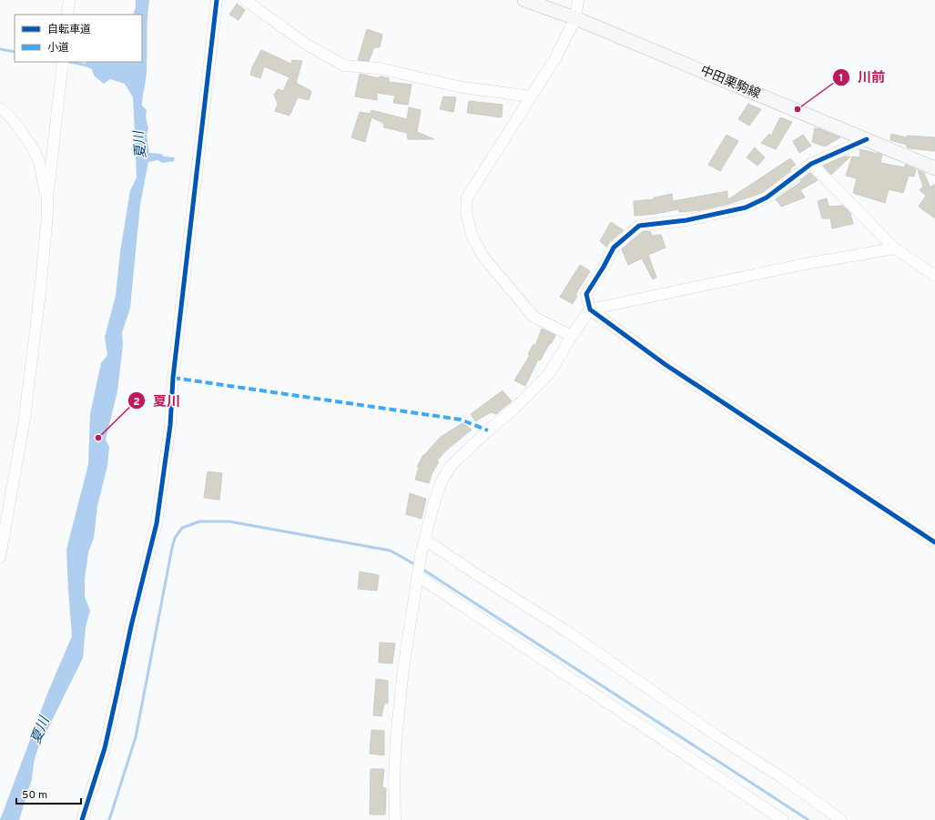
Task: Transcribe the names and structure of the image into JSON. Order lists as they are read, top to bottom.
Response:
{
  "streets": {
    "main road": ["中田栗駒線"]
  },
  "water": ["夏川"],
  "places": ["川前", "夏川"],
  "legend": ["自転車道", "小道"],
  "scale_bar": "50 m"
}
